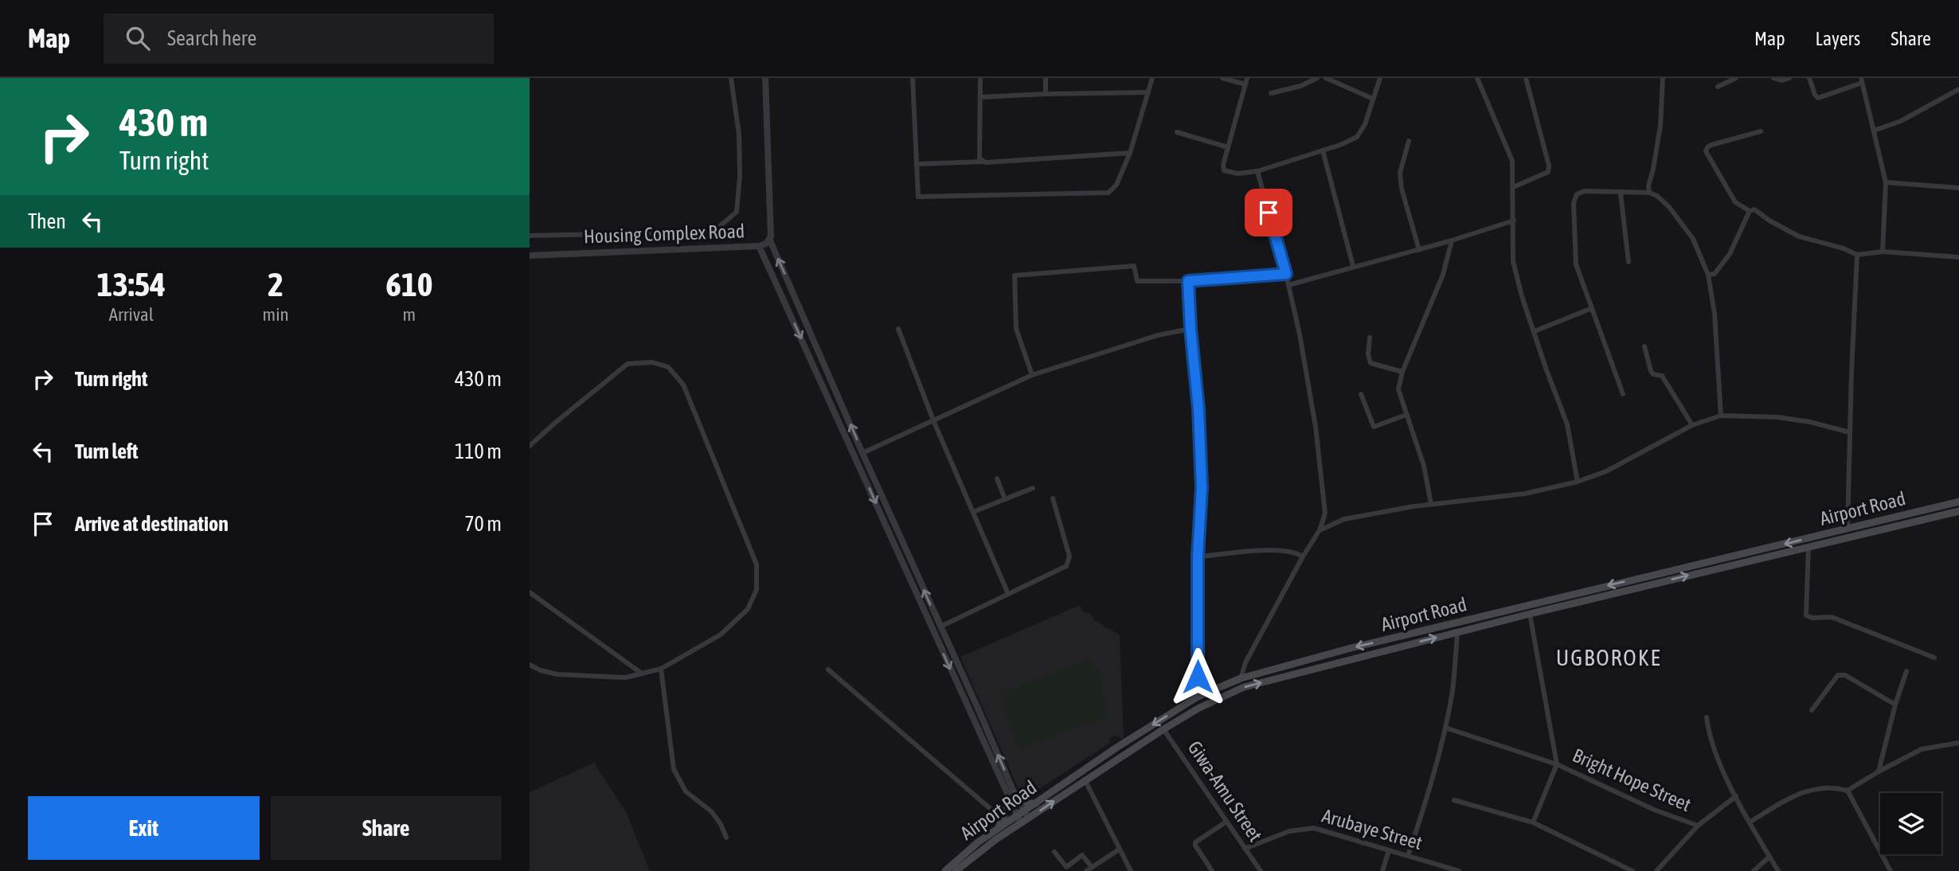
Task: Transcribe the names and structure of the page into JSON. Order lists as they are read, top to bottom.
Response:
{
  "streets": {
    "main road": ["Airport Road"],
    "street": [
      "Housing Complex Road",
      "Bright Hope Street",
      "Giwa-Amu Street",
      "Arubaye Street"
    ]
  },
  "crossings": [
    ["Airport Road", "Bright Hope Street"],
    ["Airport Road", "Giwa-Amu Street"],
    ["Giwa-Amu Street", "Arubaye Street"]
  ],
  "districts": ["UGBOROKE"],
  "page": {
    "header": "Map",
    "search": "Search here",
    "nav": ["Map", "Layers", "Share"],
    "turn": ["430 m", "Turn right"],
    "then": "Then",
    "eta": [
      "13:54",
      "Arrival",
      "2",
      "min",
      "610",
      "m"
    ],
    "list": [
      {
        "name": "Turn right",
        "value": "430 m"
      },
      {
        "name": "Turn left",
        "value": "110 m"
      },
      {
        "name": "Arrive at destination",
        "value": "70 m"
      }
    ],
    "buttons": ["Exit", "Share"]
  }
}
